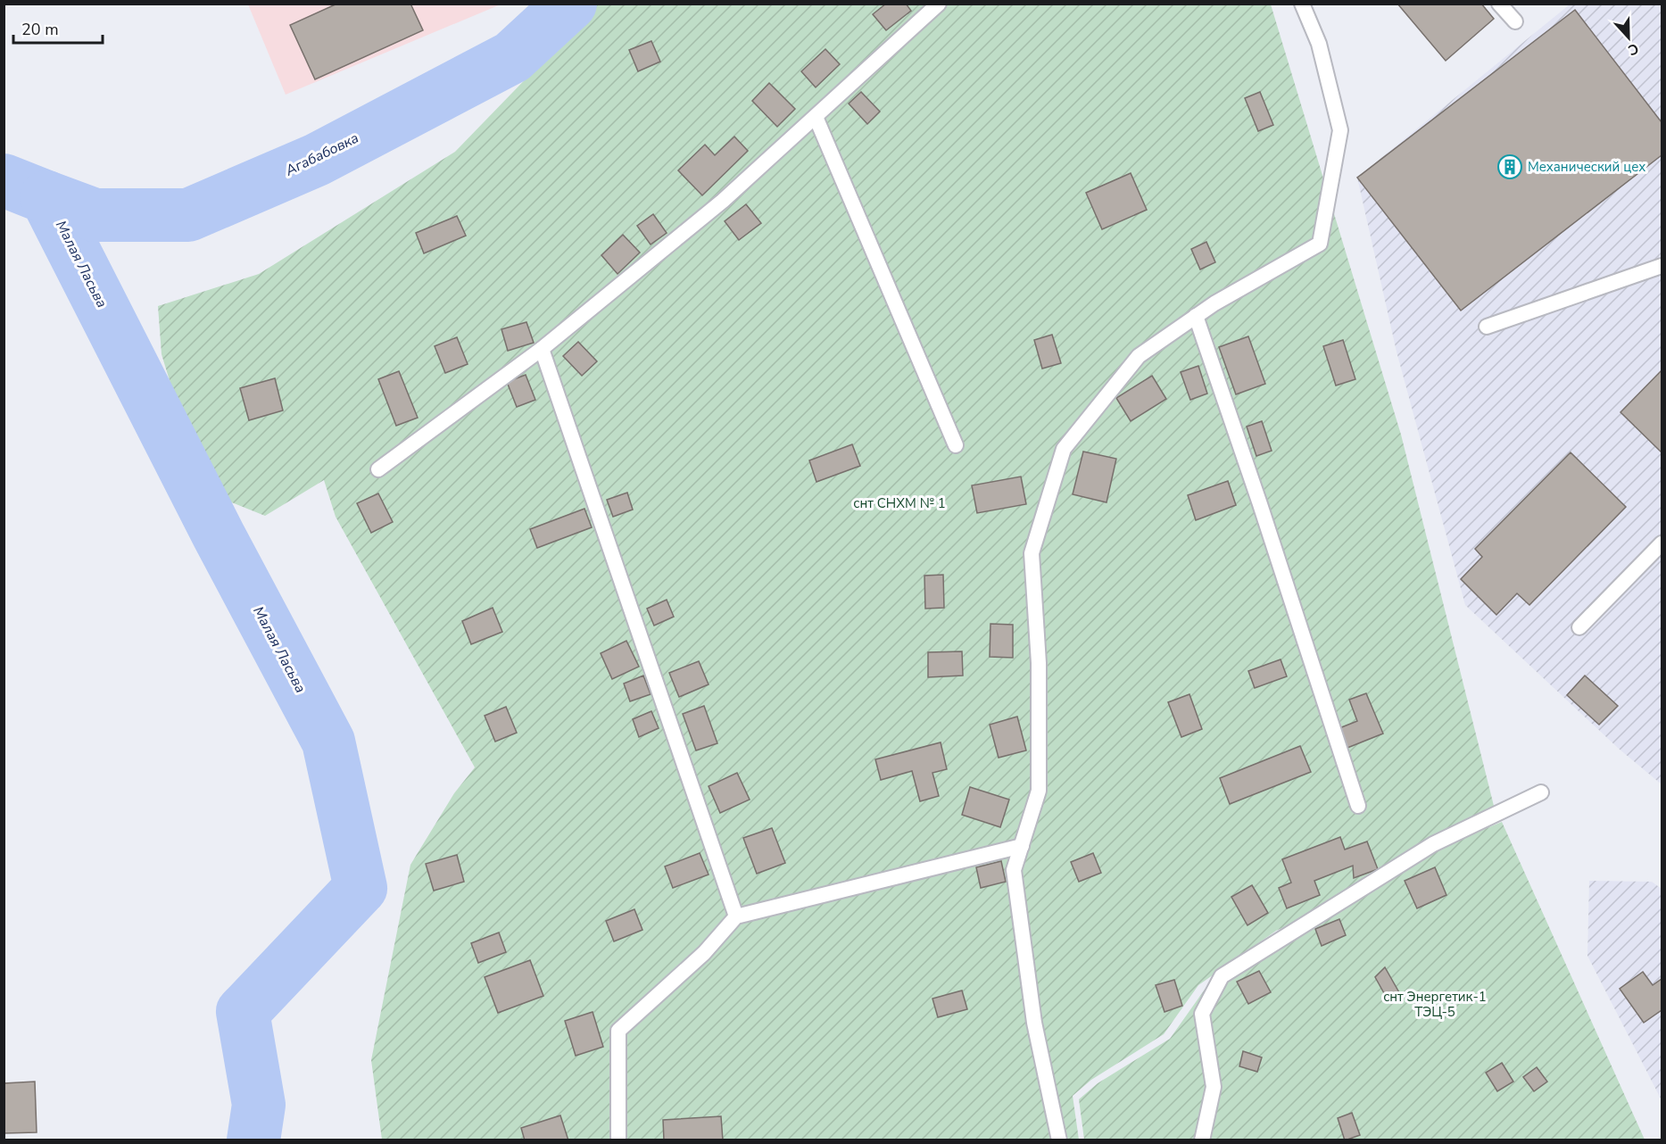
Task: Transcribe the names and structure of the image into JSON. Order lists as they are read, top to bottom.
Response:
{
  "water": ["Агабабовка", "Малая Ласьва"],
  "parks": ["снт СНХМ № 1", "снт Энергетик-1 ТЭЦ-5"],
  "places": {
    "building": ["Механический цех"]
  },
  "scale_bar": "20 m",
  "north": "bottom"
}
